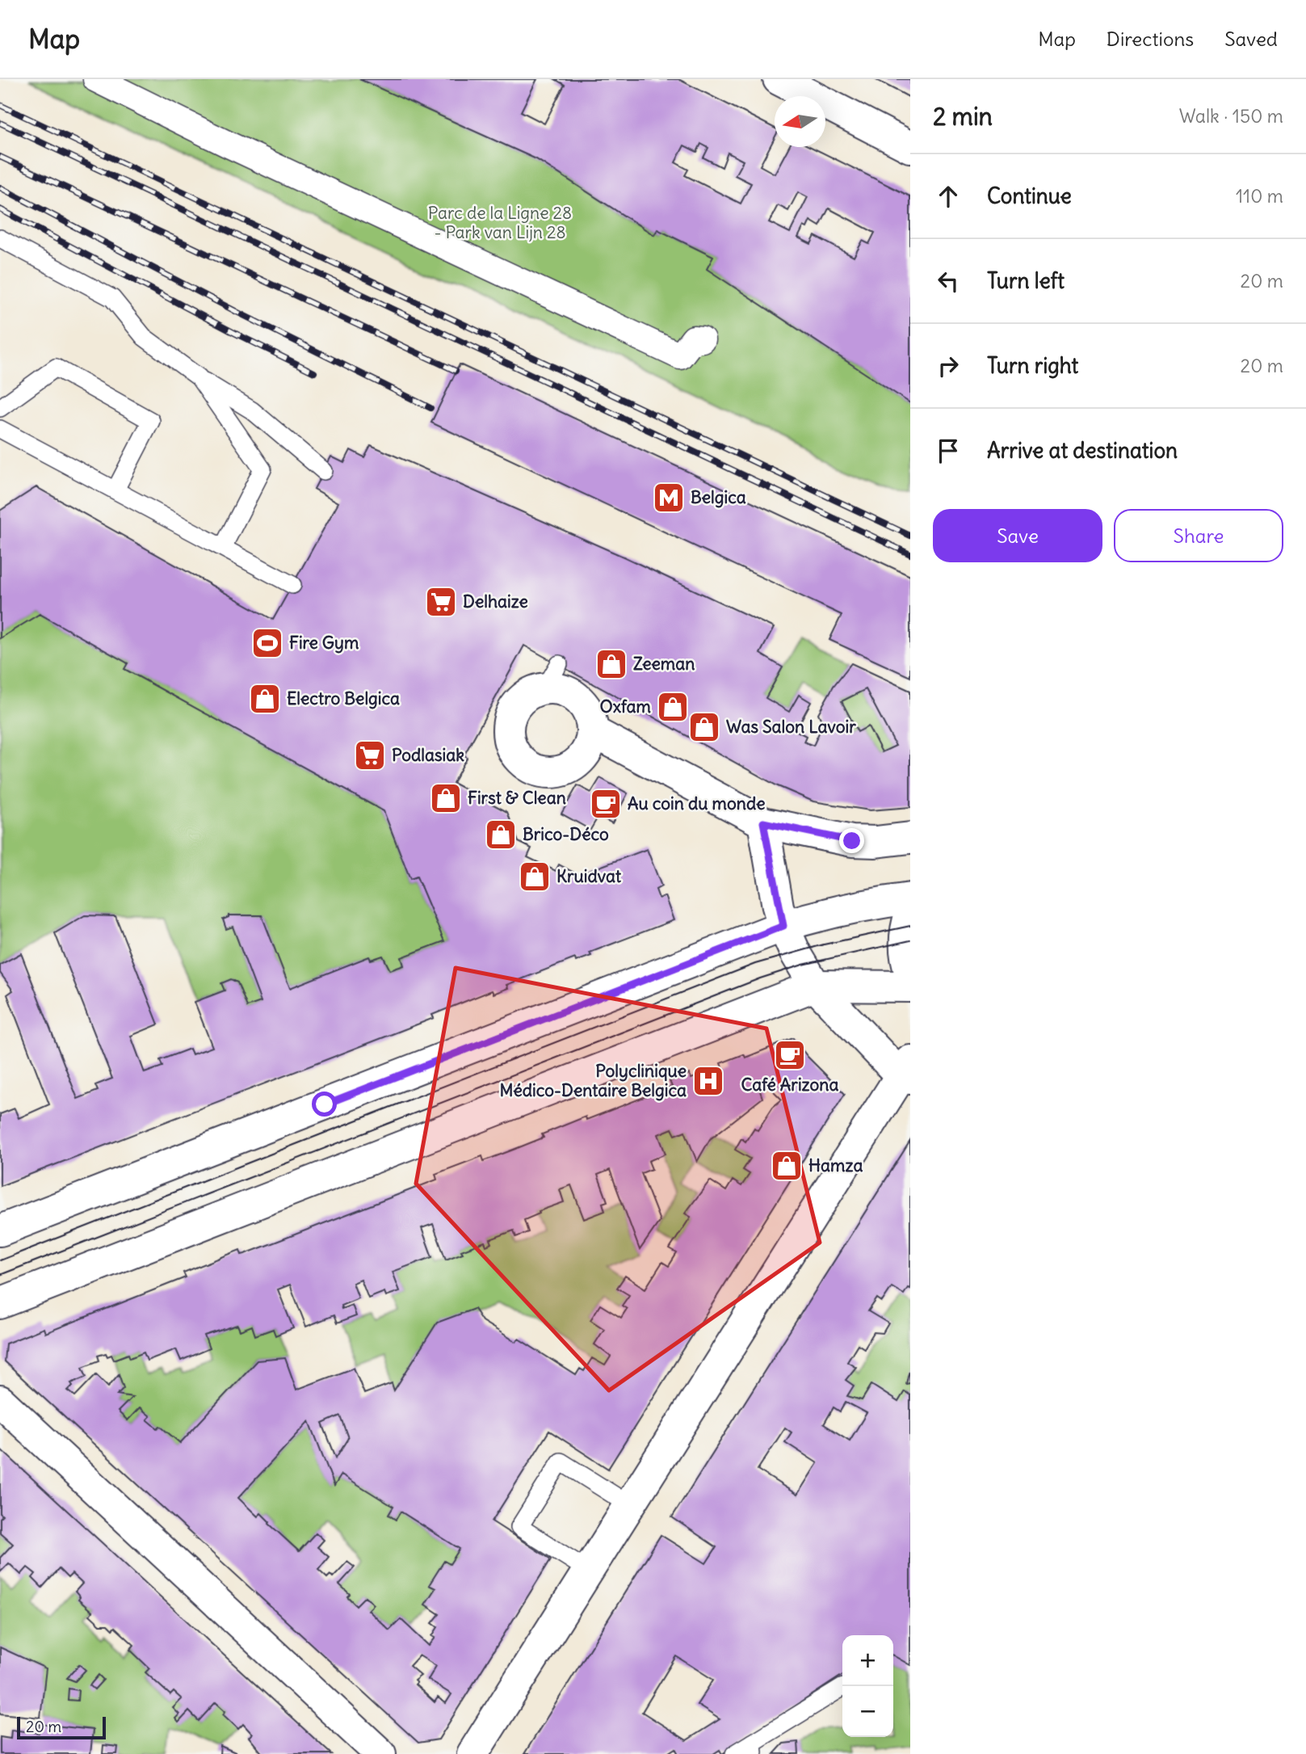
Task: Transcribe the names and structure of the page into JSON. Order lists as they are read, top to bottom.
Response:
{
  "parks": ["Parc de la Ligne 28 - Park van Lijn 28"],
  "places": {
    "metro station": ["Belgica"],
    "supermarket": ["Delhaize", "Podlasiak"],
    "sports": ["Fire Gym"],
    "shop": [
      "Zeeman",
      "Electro Belgica",
      "Oxfam",
      "Was Salon Lavoir",
      "First & Clean",
      "Brico-Déco",
      "Kruidvat",
      "Hamza"
    ],
    "cafe": ["Au coin du monde", "Café Arizona"],
    "hospital": ["Polyclinique Médico-Dentaire Belgica"]
  },
  "scale_bar": "20 m",
  "north": "left",
  "page": {
    "header": "Map",
    "nav": ["Map", "Directions", "Saved"],
    "heading": ["2 min", "Walk · 150 m"],
    "list": [
      ["Continue", "110 m"],
      ["Turn left", "20 m"],
      ["Turn right", "20 m"],
      "Arrive at destination"
    ],
    "buttons": ["Save", "Share"],
    "map_buttons": ["+", "−"],
    "scale": "20 m"
  }
}
